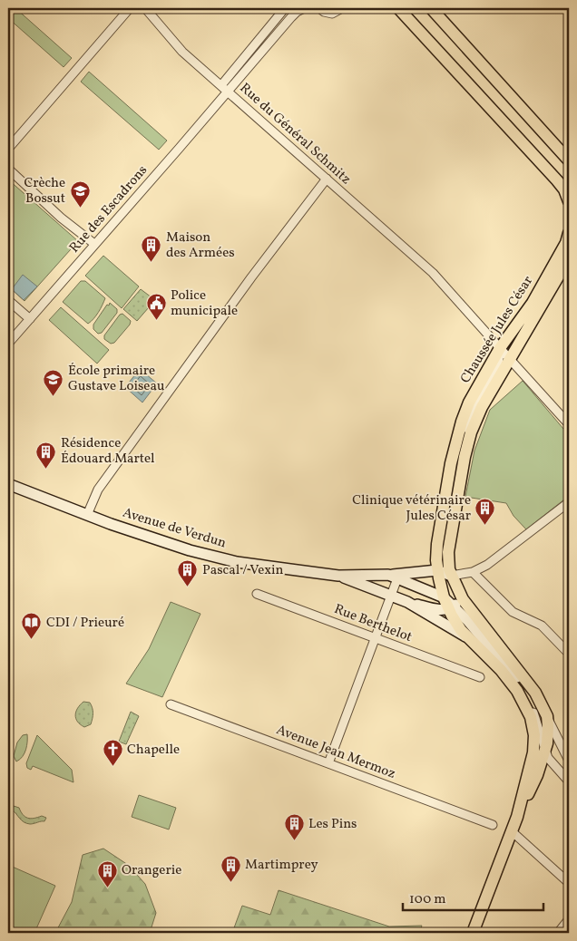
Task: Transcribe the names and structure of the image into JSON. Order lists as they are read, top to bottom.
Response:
{
  "streets": {
    "main road": ["Chaussée Jules César", "Avenue de Verdun"],
    "street": [
      "Rue du Général Schmitz",
      "Rue des Escadrons",
      "Rue Berthelot",
      "Avenue Jean Mermoz"
    ]
  },
  "crossings": [
    ["Rue du Général Schmitz", "Rue des Escadrons"],
    ["Rue du Général Schmitz", "Chaussée Jules César"],
    ["Chaussée Jules César", "Avenue de Verdun"]
  ],
  "places": {
    "school or university": ["Crèche Bossut", "École primaire Gustave Loiseau"],
    "building": [
      "Maison des Armées",
      "Résidence Édouard Martel",
      "Clinique vétérinaire Jules César",
      "Pascal / Vexin",
      "Les Pins",
      "Martimprey",
      "Orangerie"
    ],
    "public building": ["Police municipale"],
    "library": ["CDI / Prieuré"],
    "church": ["Chapelle"]
  },
  "scale_bar": "100 m"
}
